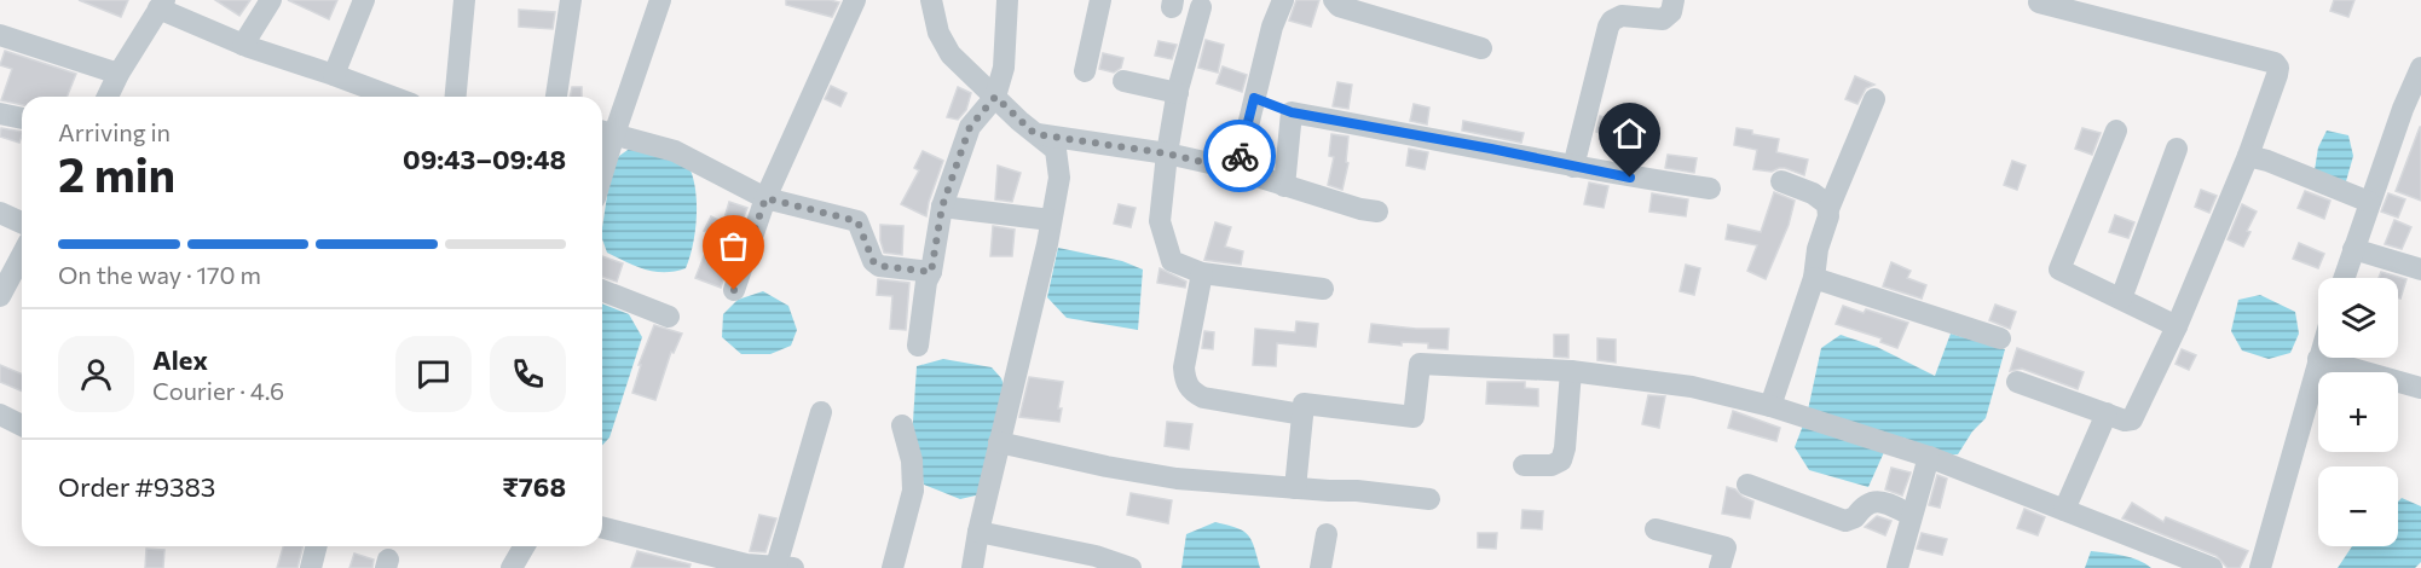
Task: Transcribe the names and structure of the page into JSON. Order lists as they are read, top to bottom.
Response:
{
  "page": {
    "heading": ["2 min", "Arriving in", "09:43–09:48"],
    "panel": [
      "Alex",
      "Courier · 4.6",
      "Order #9383",
      "₹768"
    ],
    "bar": "On the way · 170 m",
    "map_buttons": ["+", "−"]
  }
}
